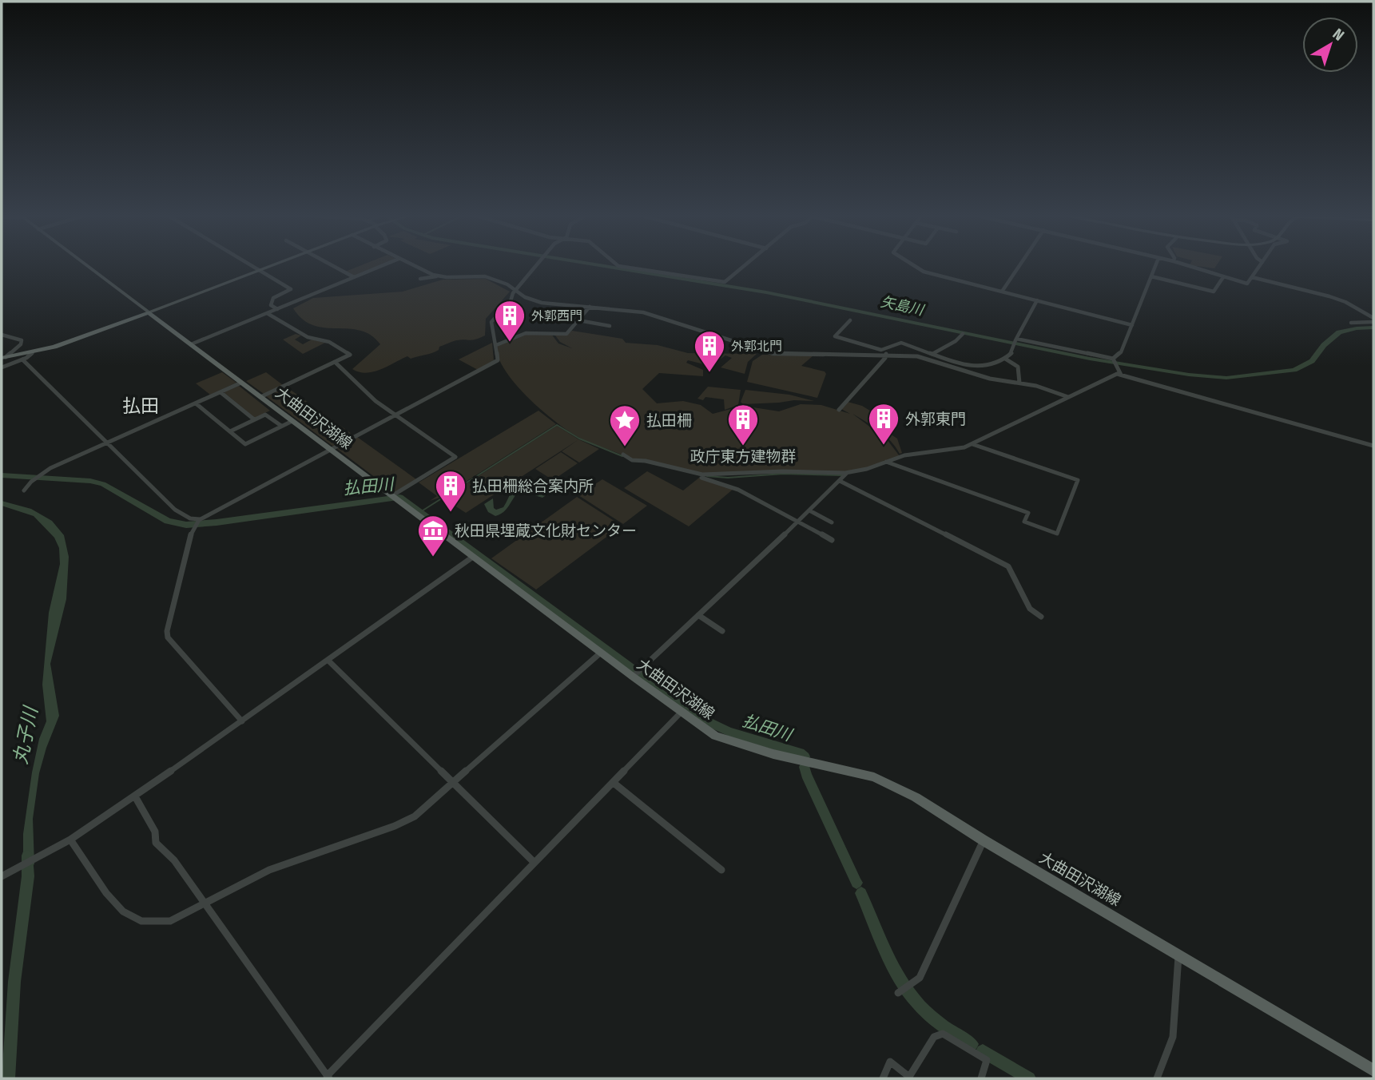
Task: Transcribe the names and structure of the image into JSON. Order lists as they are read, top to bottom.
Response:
{
  "streets": {
    "main road": ["大曲田沢湖線"]
  },
  "districts": ["払田"],
  "water": ["矢島川", "払田川", "丸子川"],
  "places": {
    "building": [
      "外郭西門",
      "外郭北門",
      "外郭東門",
      "政庁東方建物群",
      "払田柵総合案内所"
    ],
    "place": ["払田柵"],
    "museum": ["秋田県埋蔵文化財センター"]
  },
  "north": "top right"
}
